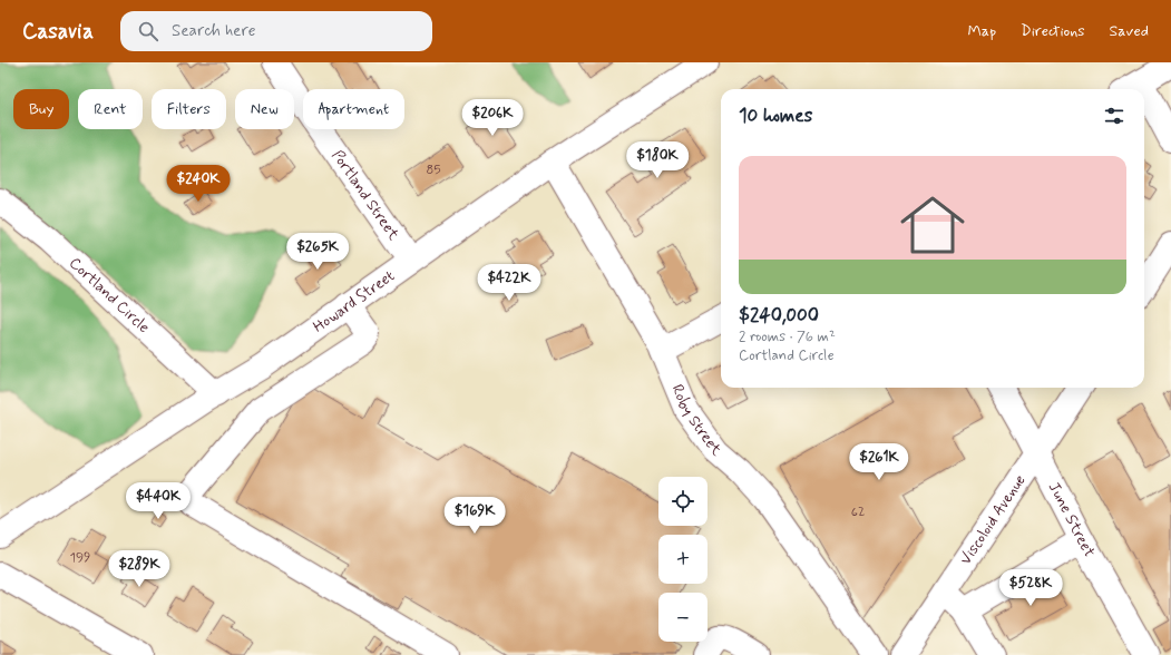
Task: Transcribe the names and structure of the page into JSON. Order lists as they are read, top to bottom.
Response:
{
  "streets": {
    "street": [
      "Portland Street",
      "Cortland Circle",
      "Howard Street",
      "Roby Street",
      "Viscoloid Avenue",
      "June Street"
    ]
  },
  "crossings": [
    ["Portland Street", "Howard Street"],
    ["Cortland Circle", "Howard Street"],
    ["Howard Street", "Roby Street"],
    ["Viscoloid Avenue", "June Street"]
  ],
  "house_numbers": ["85", "62", "199"],
  "page": {
    "header": "Casavia",
    "search": "Search here",
    "nav": ["Map", "Directions", "Saved"],
    "chip": [
      "Buy",
      "Rent",
      "Filters",
      "New",
      "Apartment"
    ],
    "heading": "10 homes",
    "price": [
      "$206K",
      "$180K",
      "$240K",
      "$265K",
      "$422K",
      "$261K",
      "$440K",
      "$169K",
      "$289K",
      "$528K"
    ],
    "list": [
      {
        "name": "$240,000",
        "note": "2 rooms · 76 m² · Cortland Circle"
      }
    ],
    "map_buttons": ["+", "−"]
  }
}
